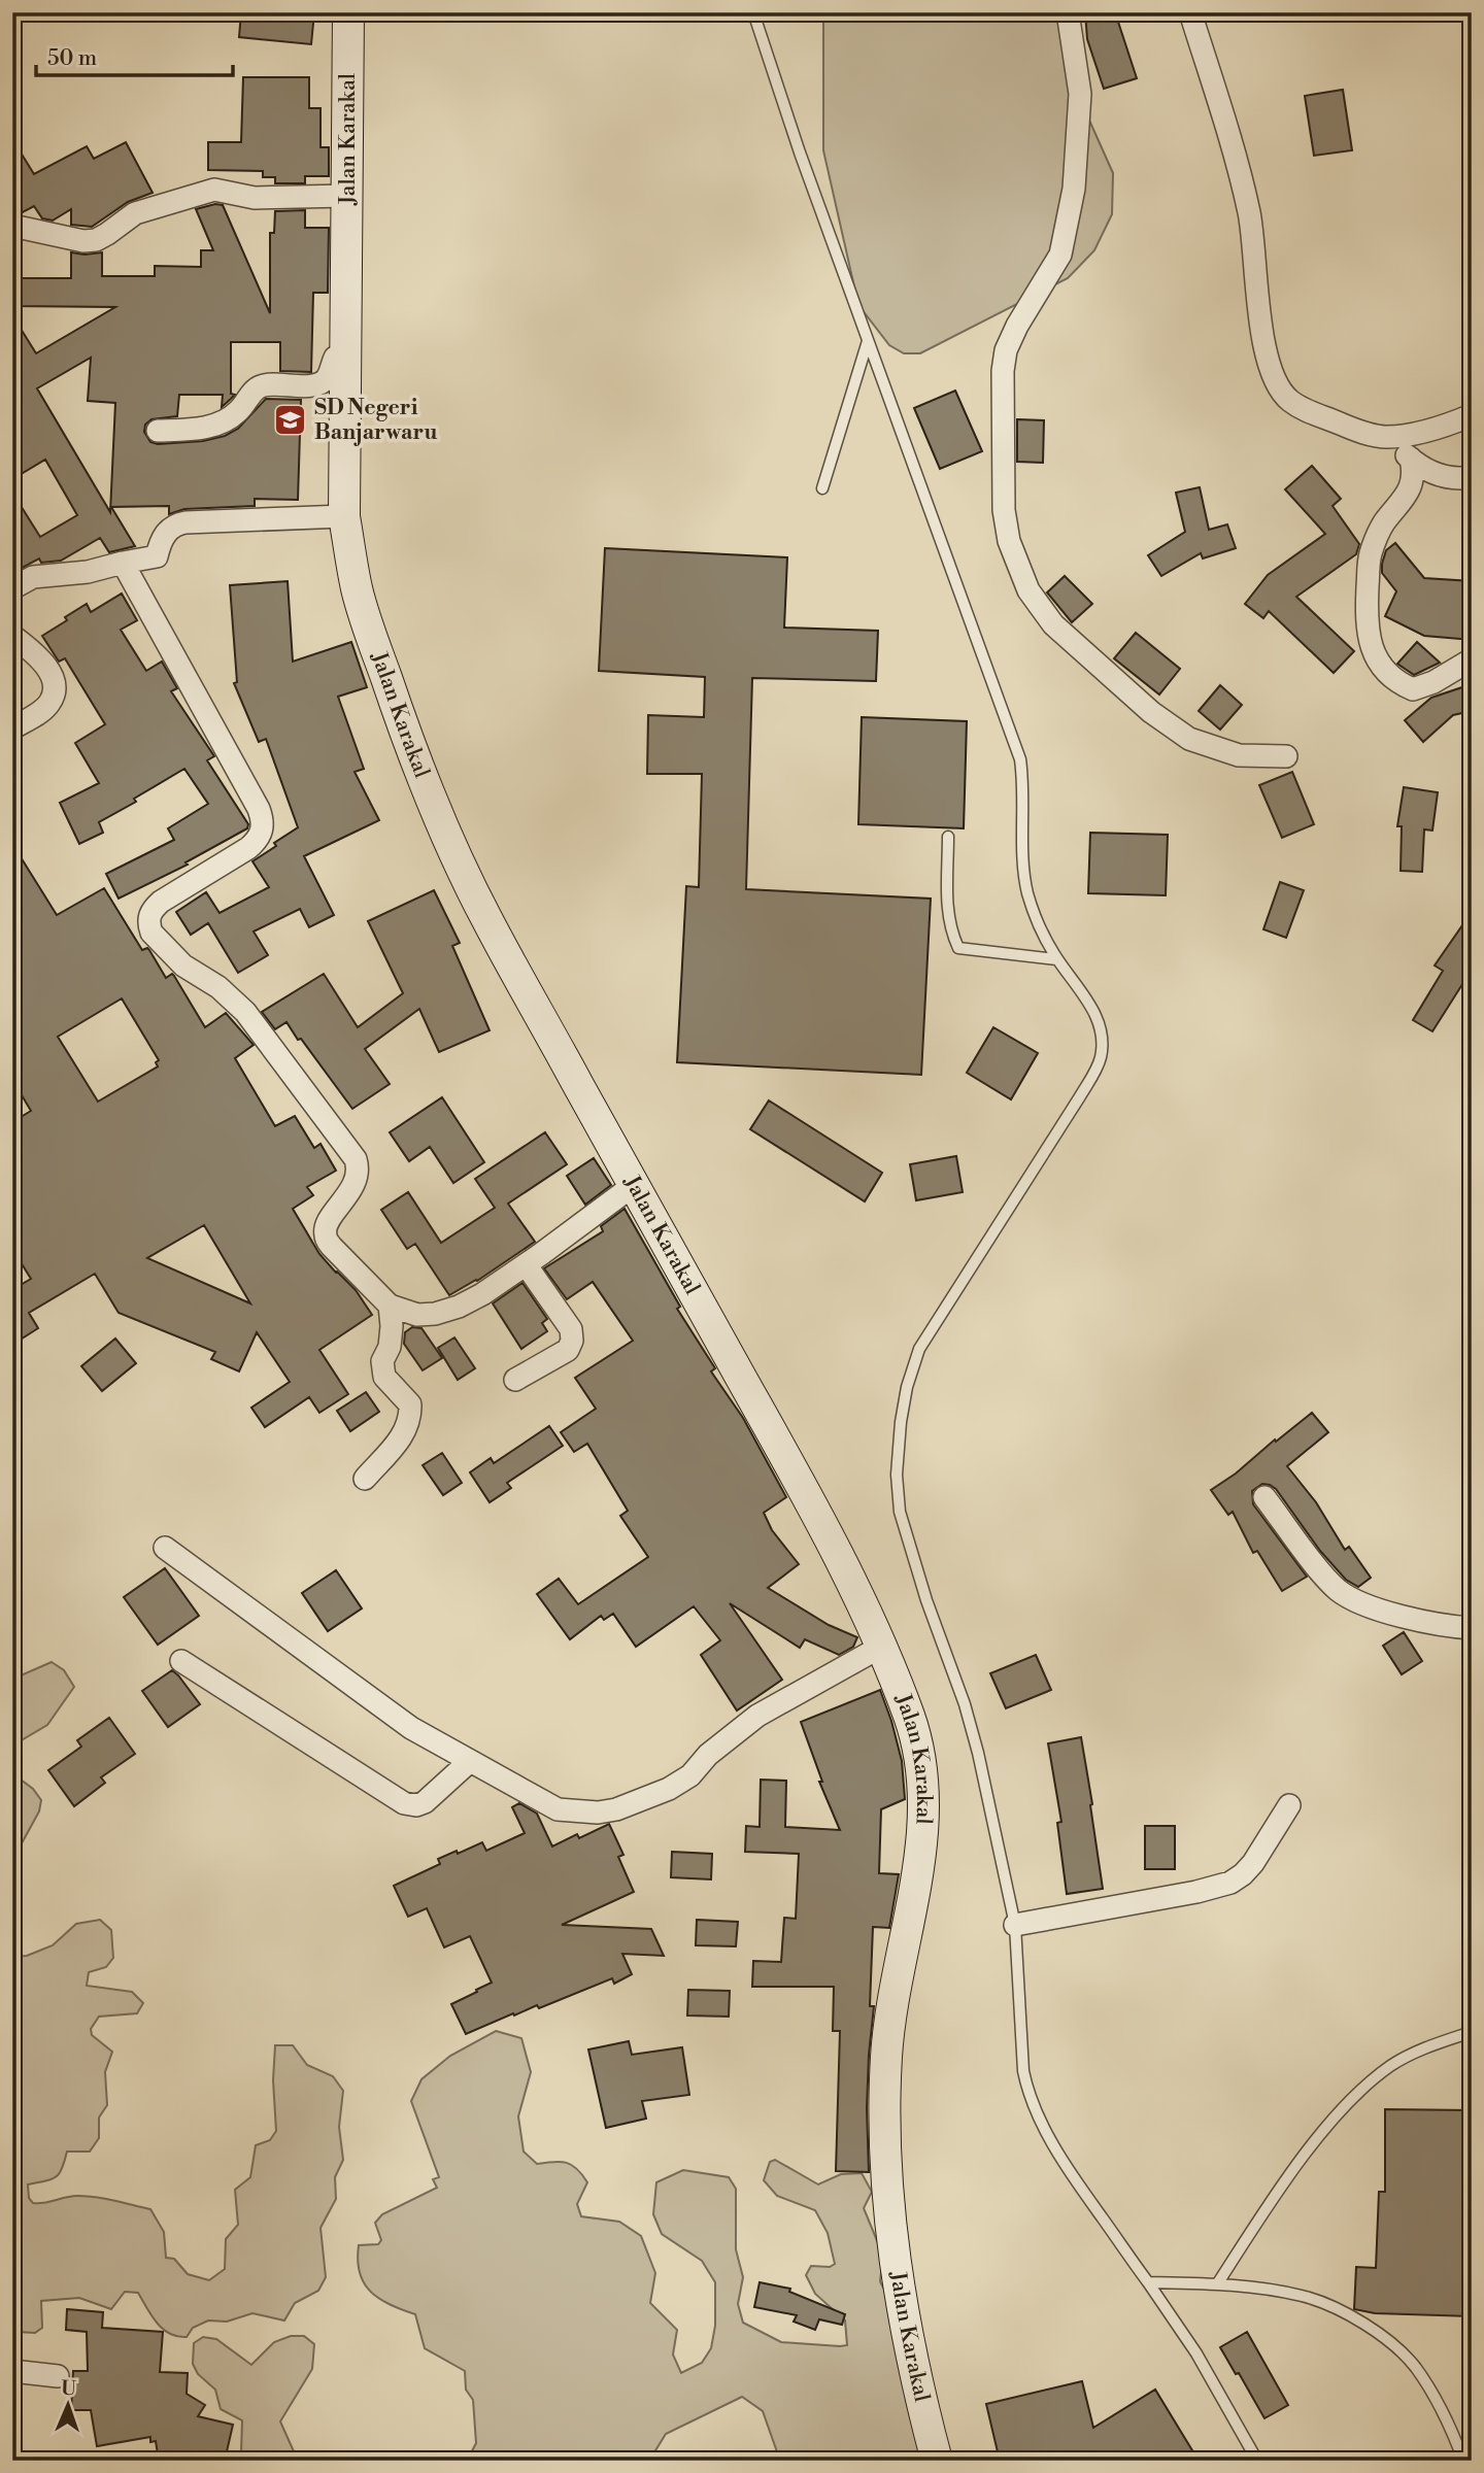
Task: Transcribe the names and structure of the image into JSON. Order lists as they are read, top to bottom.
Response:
{
  "streets": {
    "main road": ["Jalan Karakal"]
  },
  "places": {
    "school or university": ["SD Negeri Banjarwaru"]
  },
  "scale_bar": "50 m",
  "north": "top"
}
